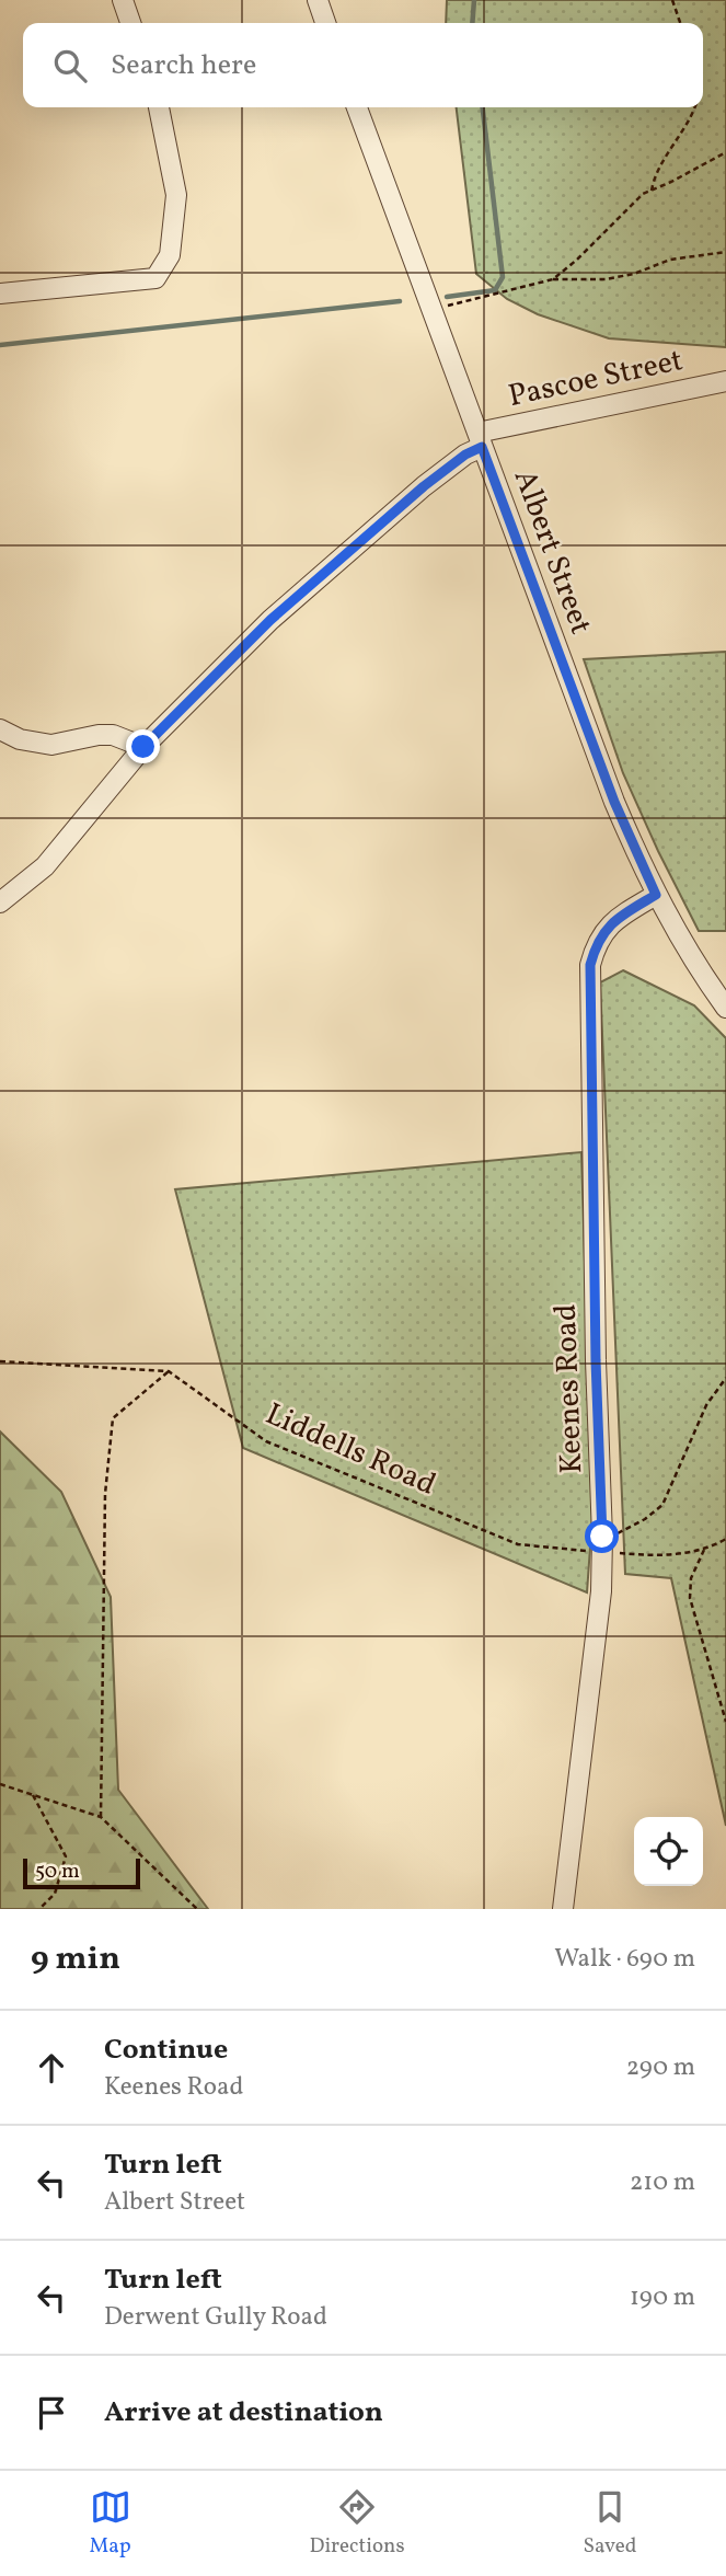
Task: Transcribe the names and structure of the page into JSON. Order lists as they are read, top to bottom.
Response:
{
  "streets": {
    "street": ["Pascoe Street", "Albert Street", "Keenes Road"],
    "path": ["Liddells Road"]
  },
  "crossings": [
    ["Pascoe Street", "Albert Street"],
    ["Albert Street", "Keenes Road"],
    ["Keenes Road", "Liddells Road"]
  ],
  "scale_bar": "50 m",
  "page": {
    "search": "Search here",
    "scale": "50 m",
    "heading": ["9 min", "Walk · 690 m"],
    "list": [
      ["Continue", "Keenes Road", "290 m"],
      ["Turn left", "Albert Street", "210 m"],
      ["Turn left", "Derwent Gully Road", "190 m"],
      "Arrive at destination"
    ],
    "nav": ["Map", "Directions", "Saved"]
  }
}
